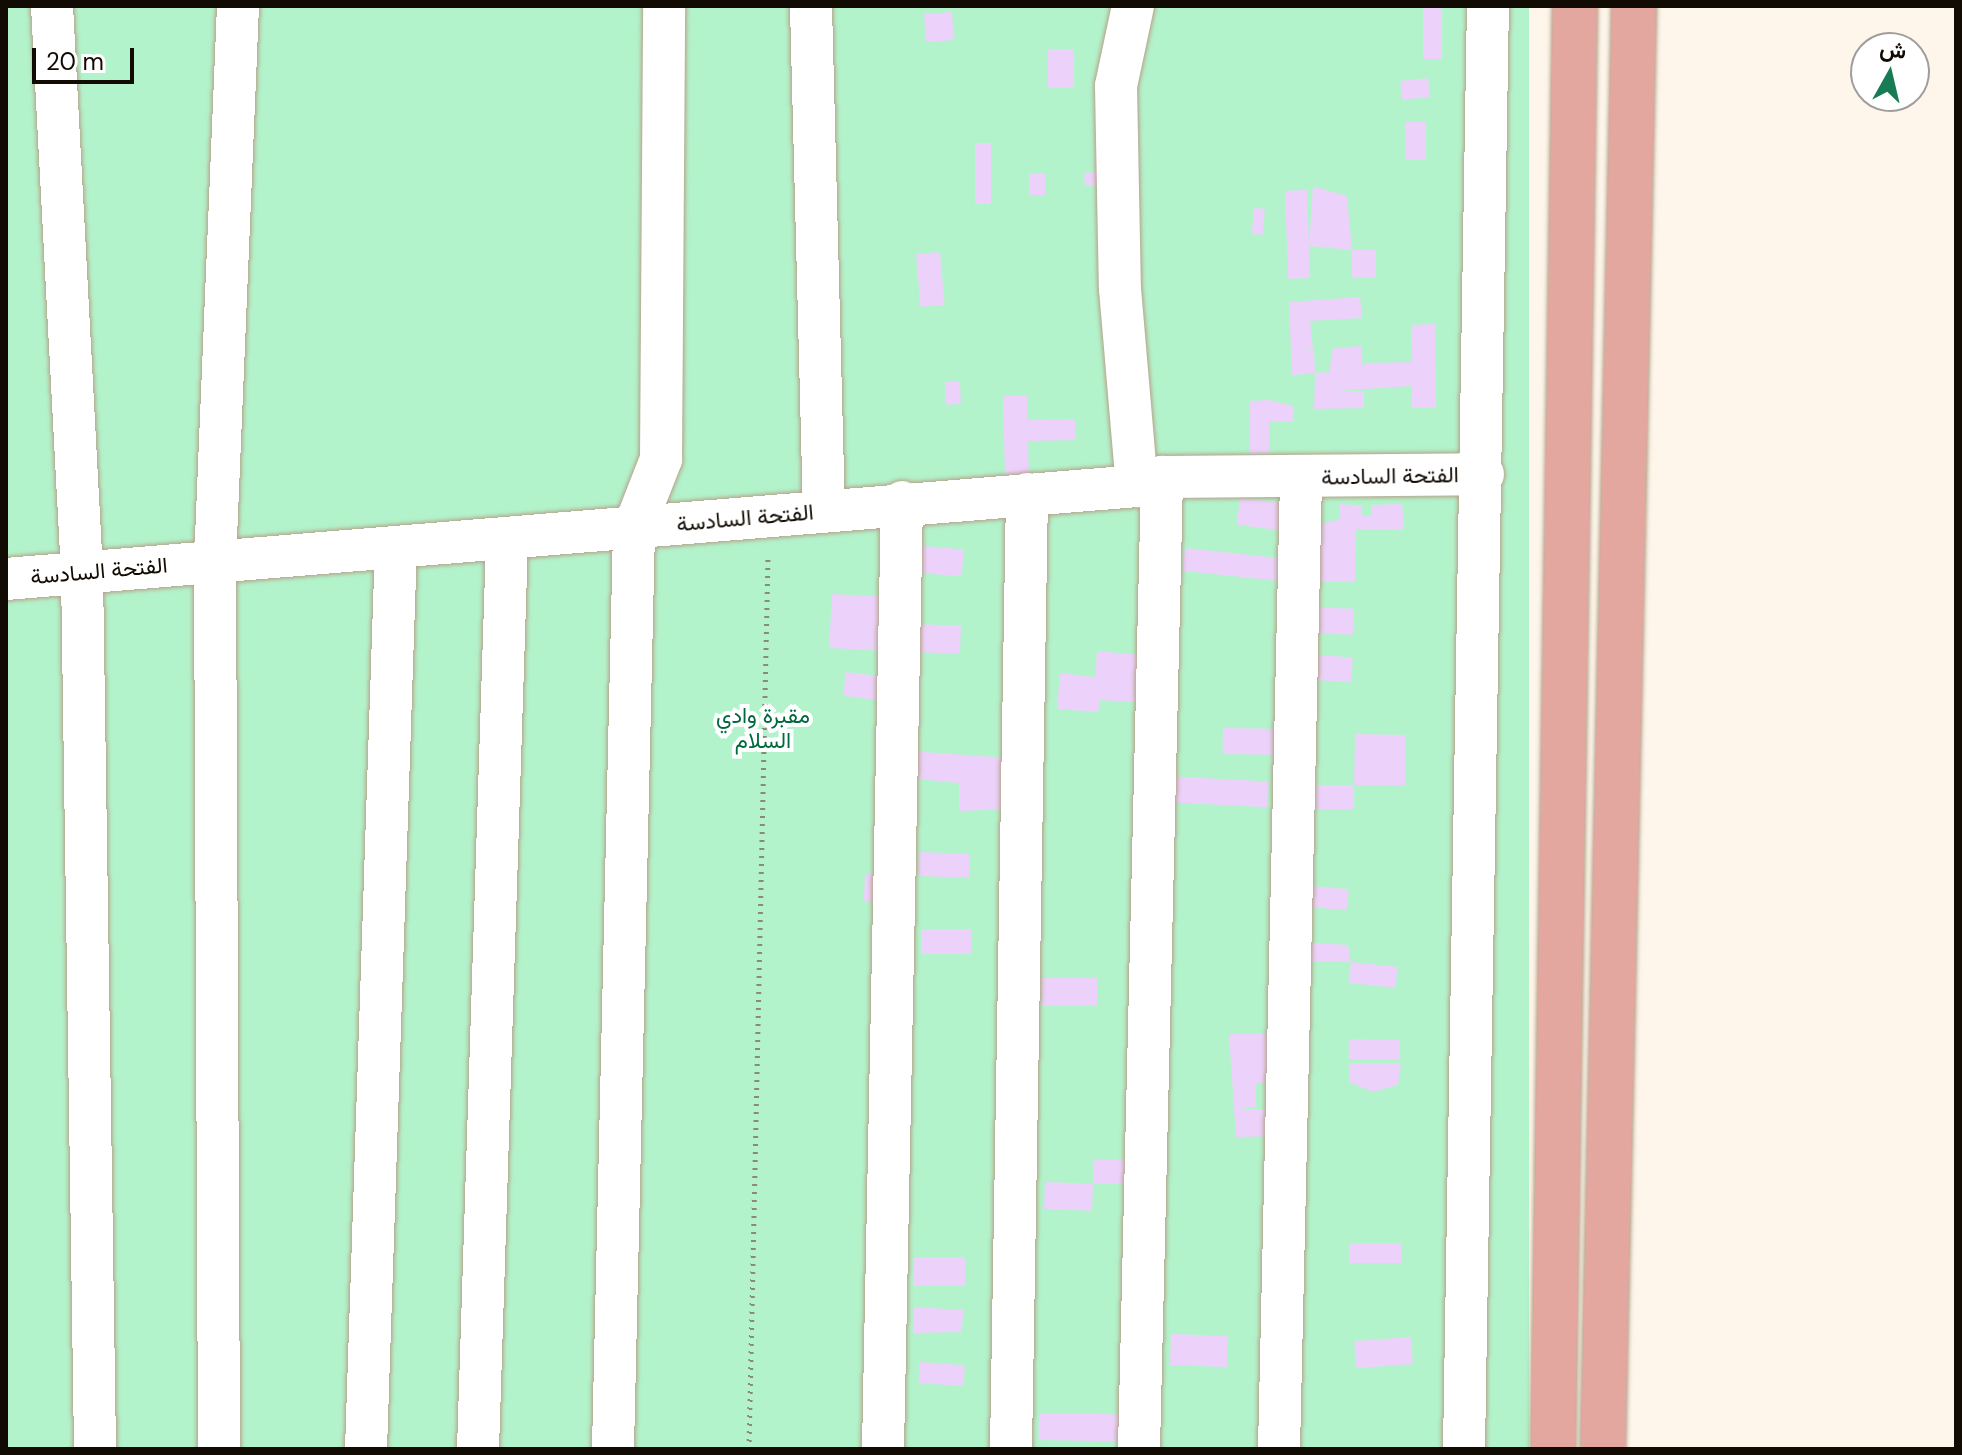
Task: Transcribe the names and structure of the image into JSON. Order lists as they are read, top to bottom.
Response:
{
  "streets": {
    "street": ["الفتحة السادسة"]
  },
  "parks": ["مقبرة وادي السلام"],
  "scale_bar": "20 m",
  "north": "top"
}
